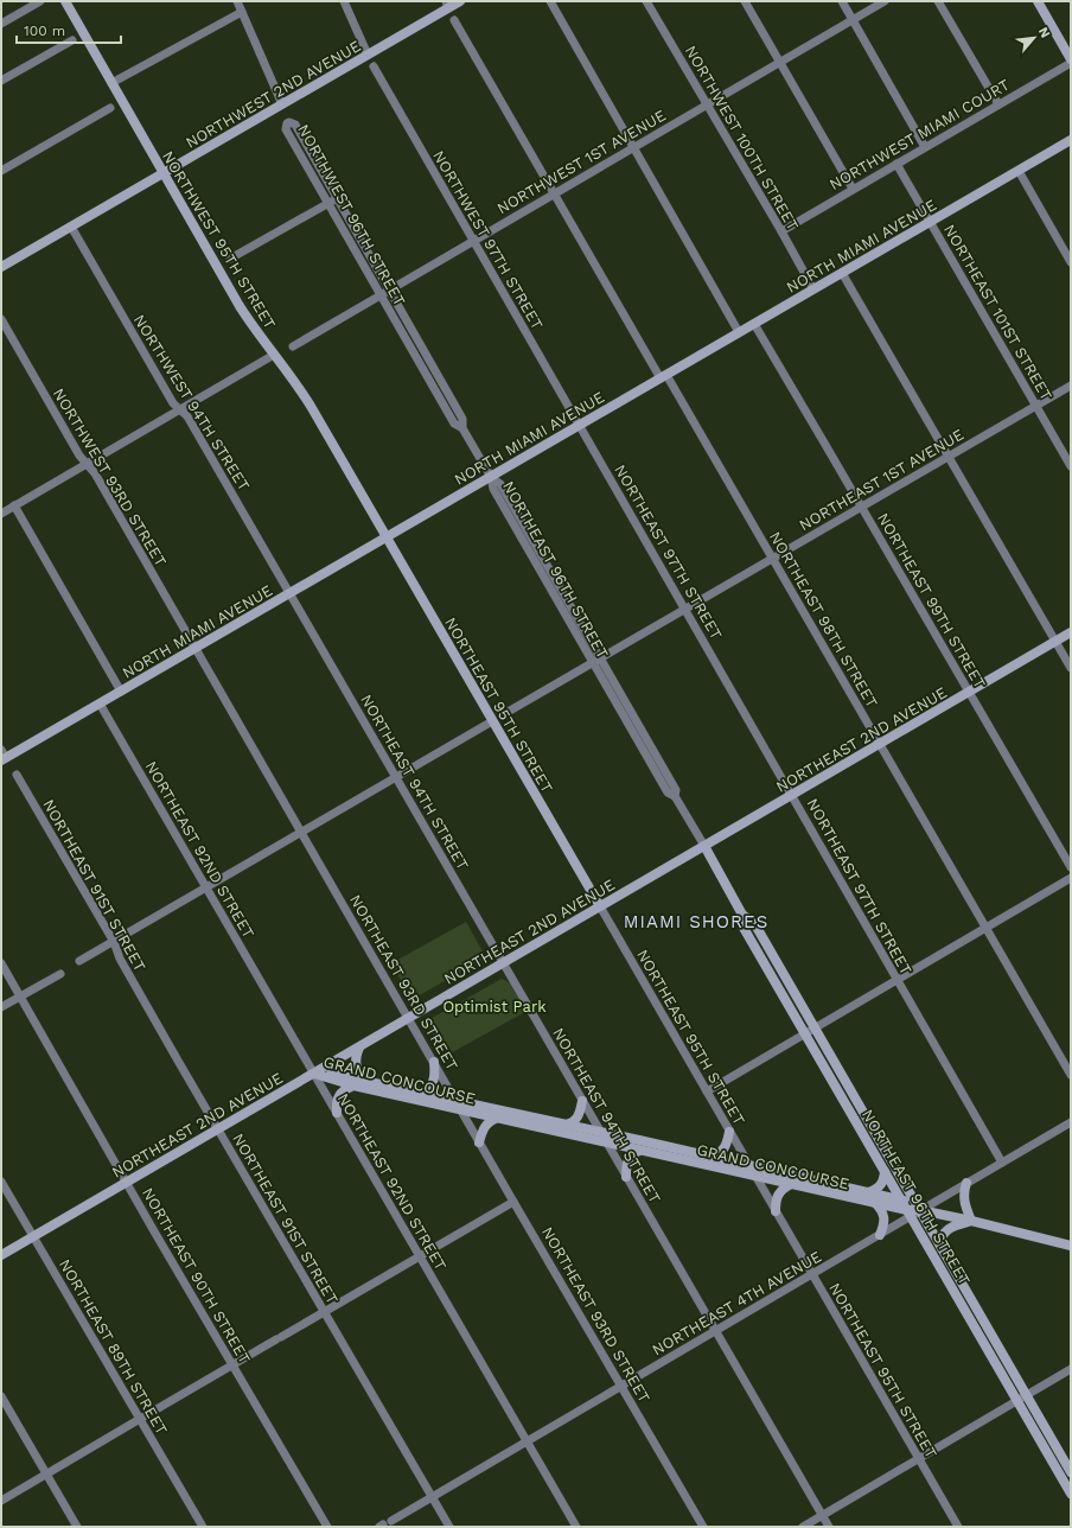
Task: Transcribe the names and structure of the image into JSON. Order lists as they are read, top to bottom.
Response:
{
  "streets": {
    "main road": [
      "NORTHWEST 2ND AVENUE",
      "NORTHWEST 95TH STREET",
      "NORTH MIAMI AVENUE",
      "NORTHEAST 96TH STREET",
      "NORTHEAST 95TH STREET",
      "NORTHEAST 2ND AVENUE",
      "GRAND CONCOURSE"
    ],
    "street": [
      "NORTHWEST MIAMI COURT",
      "NORTHWEST 100TH STREET",
      "NORTHWEST 1ST AVENUE",
      "NORTHWEST 96TH STREET",
      "NORTHWEST 97TH STREET",
      "NORTHEAST 101ST STREET",
      "NORTHWEST 94TH STREET",
      "NORTHWEST 93RD STREET",
      "NORTHEAST 1ST AVENUE",
      "NORTHEAST 97TH STREET",
      "NORTHEAST 99TH STREET",
      "NORTHEAST 98TH STREET",
      "NORTHEAST 94TH STREET",
      "NORTHEAST 92ND STREET",
      "NORTHEAST 91ST STREET",
      "NORTHEAST 93RD STREET",
      "NORTHEAST 90TH STREET",
      "NORTHEAST 4TH AVENUE",
      "NORTHEAST 89TH STREET"
    ]
  },
  "crossings": [
    ["NORTHWEST 2ND AVENUE", "NORTHWEST 95TH STREET"],
    ["NORTHWEST 2ND AVENUE", "NORTHWEST 94TH STREET"],
    ["NORTHWEST MIAMI COURT", "NORTHWEST 100TH STREET"],
    ["NORTHWEST MIAMI COURT", "NORTHEAST 101ST STREET"],
    ["NORTHWEST 100TH STREET", "NORTHWEST 1ST AVENUE"],
    ["NORTHWEST 100TH STREET", "NORTH MIAMI AVENUE"],
    ["NORTHWEST 1ST AVENUE", "NORTHWEST 96TH STREET"],
    ["NORTHWEST 1ST AVENUE", "NORTHWEST 97TH STREET"],
    ["NORTHWEST 1ST AVENUE", "NORTHEAST 98TH STREET"],
    ["NORTHWEST 96TH STREET", "NORTH MIAMI AVENUE"],
    ["NORTHWEST 96TH STREET", "NORTHEAST 96TH STREET"],
    ["NORTHWEST 95TH STREET", "NORTH MIAMI AVENUE"],
    ["NORTHWEST 95TH STREET", "NORTHEAST 95TH STREET"],
    ["NORTHWEST 97TH STREET", "NORTH MIAMI AVENUE"],
    ["NORTHWEST 97TH STREET", "NORTHEAST 97TH STREET"],
    ["NORTH MIAMI AVENUE", "NORTHEAST 101ST STREET"],
    ["NORTH MIAMI AVENUE", "NORTHWEST 94TH STREET"],
    ["NORTH MIAMI AVENUE", "NORTHWEST 93RD STREET"],
    ["NORTH MIAMI AVENUE", "NORTHEAST 97TH STREET"],
    ["NORTH MIAMI AVENUE", "NORTHEAST 96TH STREET"],
    ["NORTH MIAMI AVENUE", "NORTHEAST 99TH STREET"],
    ["NORTH MIAMI AVENUE", "NORTHEAST 98TH STREET"],
    ["NORTH MIAMI AVENUE", "NORTHEAST 95TH STREET"],
    ["NORTH MIAMI AVENUE", "NORTHEAST 94TH STREET"],
    ["NORTH MIAMI AVENUE", "NORTHEAST 92ND STREET"],
    ["NORTH MIAMI AVENUE", "NORTHEAST 93RD STREET"],
    ["NORTHEAST 101ST STREET", "NORTHEAST 1ST AVENUE"],
    ["NORTHWEST 94TH STREET", "NORTHEAST 94TH STREET"],
    ["NORTHWEST 93RD STREET", "NORTHEAST 93RD STREET"],
    ["NORTHEAST 1ST AVENUE", "NORTHEAST 97TH STREET"],
    ["NORTHEAST 1ST AVENUE", "NORTHEAST 96TH STREET"],
    ["NORTHEAST 1ST AVENUE", "NORTHEAST 99TH STREET"],
    ["NORTHEAST 1ST AVENUE", "NORTHEAST 98TH STREET"],
    ["NORTHEAST 97TH STREET", "NORTHEAST 2ND AVENUE"],
    ["NORTHEAST 96TH STREET", "NORTHEAST 2ND AVENUE"],
    ["NORTHEAST 96TH STREET", "GRAND CONCOURSE"],
    ["NORTHEAST 96TH STREET", "NORTHEAST 4TH AVENUE"],
    ["NORTHEAST 99TH STREET", "NORTHEAST 2ND AVENUE"],
    ["NORTHEAST 98TH STREET", "NORTHEAST 2ND AVENUE"],
    ["NORTHEAST 95TH STREET", "NORTHEAST 2ND AVENUE"],
    ["NORTHEAST 95TH STREET", "GRAND CONCOURSE"],
    ["NORTHEAST 95TH STREET", "NORTHEAST 4TH AVENUE"],
    ["NORTHEAST 2ND AVENUE", "NORTHEAST 94TH STREET"],
    ["NORTHEAST 2ND AVENUE", "NORTHEAST 92ND STREET"],
    ["NORTHEAST 2ND AVENUE", "NORTHEAST 91ST STREET"],
    ["NORTHEAST 2ND AVENUE", "NORTHEAST 93RD STREET"],
    ["NORTHEAST 2ND AVENUE", "GRAND CONCOURSE"],
    ["NORTHEAST 2ND AVENUE", "NORTHEAST 90TH STREET"],
    ["NORTHEAST 2ND AVENUE", "NORTHEAST 89TH STREET"],
    ["NORTHEAST 94TH STREET", "GRAND CONCOURSE"],
    ["NORTHEAST 94TH STREET", "NORTHEAST 4TH AVENUE"],
    ["NORTHEAST 92ND STREET", "GRAND CONCOURSE"],
    ["NORTHEAST 92ND STREET", "NORTHEAST 4TH AVENUE"],
    ["NORTHEAST 91ST STREET", "NORTHEAST 4TH AVENUE"],
    ["NORTHEAST 93RD STREET", "GRAND CONCOURSE"],
    ["NORTHEAST 93RD STREET", "NORTHEAST 4TH AVENUE"],
    ["GRAND CONCOURSE", "NORTHEAST 4TH AVENUE"]
  ],
  "districts": ["MIAMI SHORES"],
  "parks": ["Optimist Park"],
  "scale_bar": "100 m",
  "north": "top right"
}
